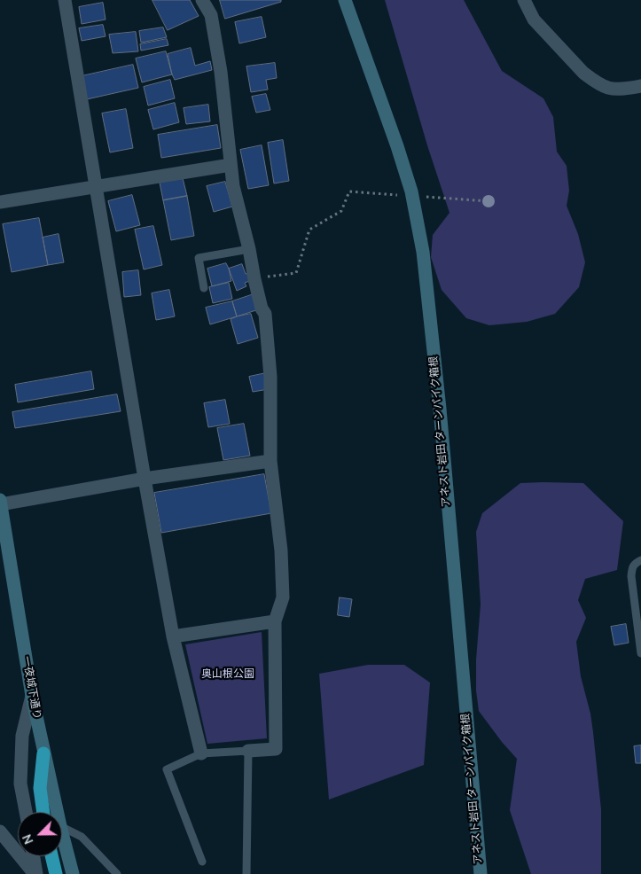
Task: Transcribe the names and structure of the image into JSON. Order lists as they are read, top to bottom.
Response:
{
  "streets": {
    "street": ["アネスト岩田 ターンパイク箱根", "一夜城下通り"]
  },
  "parks": ["奥山根公園"],
  "north": "bottom left"
}
